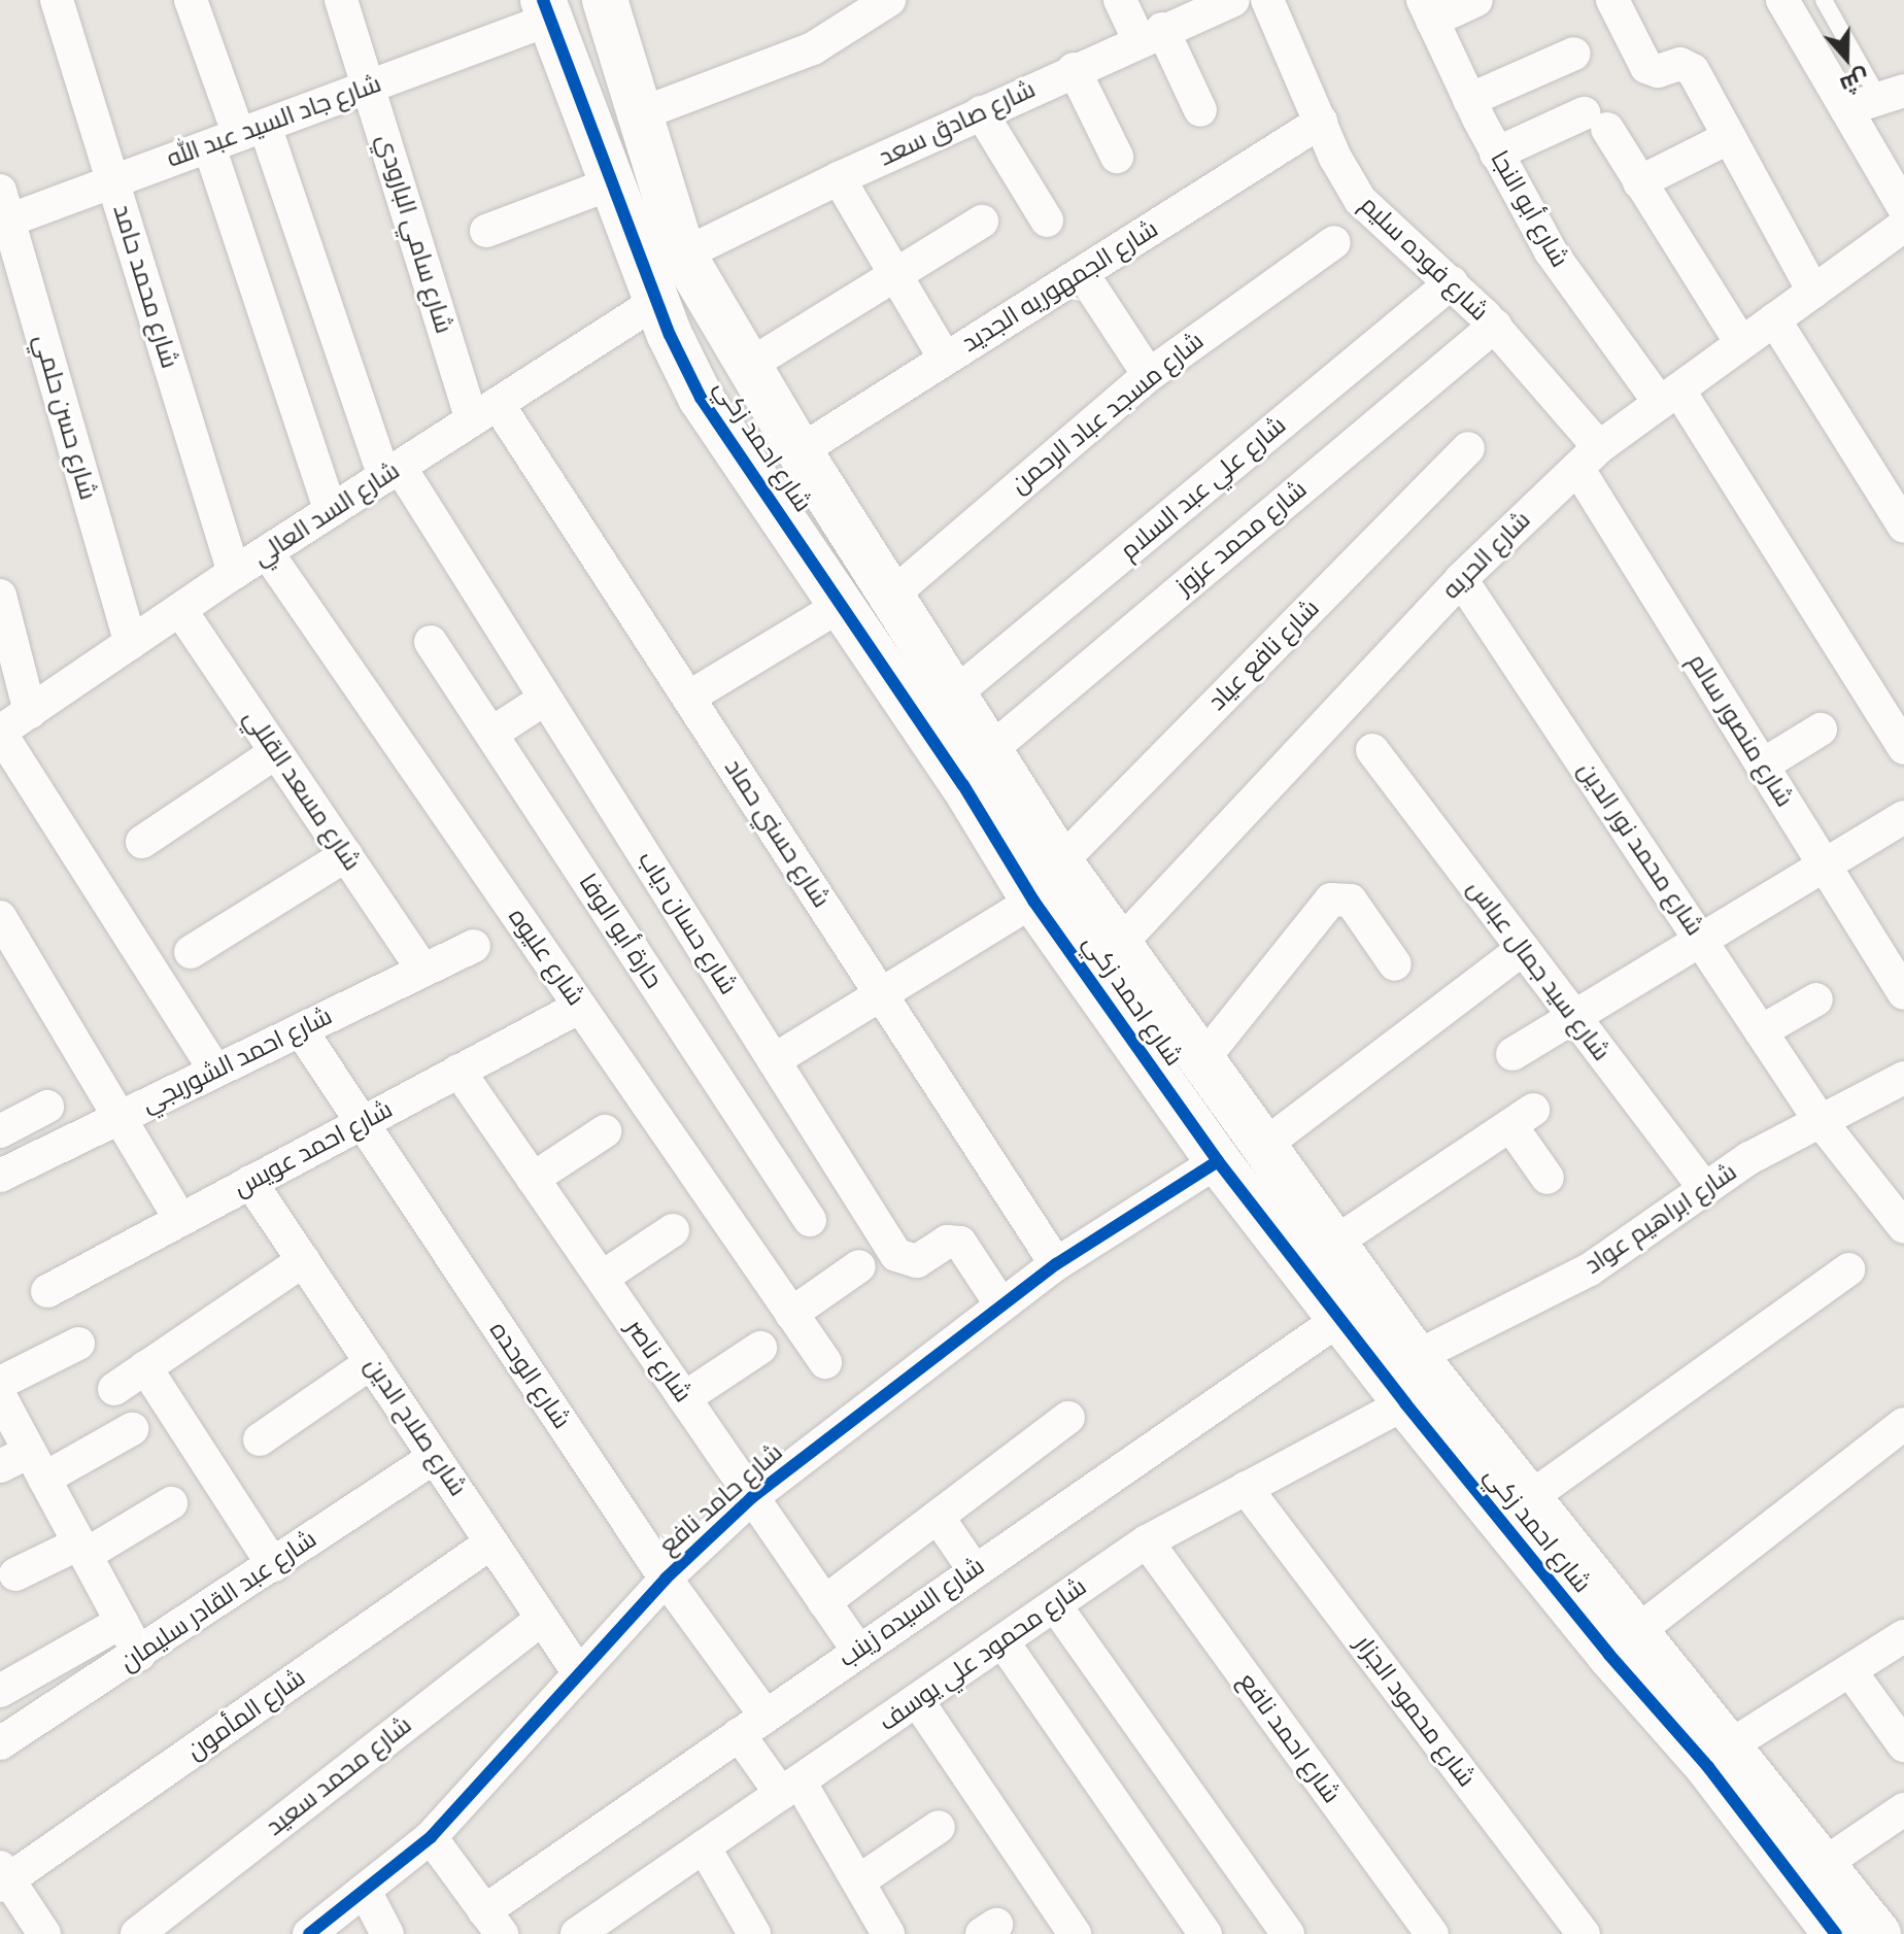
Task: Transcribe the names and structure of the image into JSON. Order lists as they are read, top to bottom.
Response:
{
  "streets": {
    "street": [
      "شارع جاد السيد عبد الله",
      "شارع صادق سعد",
      "شارع أبو النجا",
      "شارع سامي البارودي",
      "شارع فوده سليم",
      "شارع محمد حامد",
      "شارع الجمهوريه الجديد",
      "شارع مسجد عباد الرحمن",
      "شارع حسن حلمي",
      "شارع احمد زكي",
      "شارع علي عبد السلام",
      "شارع السد العالي",
      "شارع محمد عزوز",
      "شارع الحريه",
      "شارع نافع عياد",
      "شارع منصور سالم",
      "شارع مسعد القللي",
      "شارع حسني حماد",
      "شارع محمد نور الدين",
      "شارع حسان دياب",
      "حارة أبو الوفا",
      "شارع عليوه",
      "شارع سيد جمال عباس",
      "شارع احمد الشوربجي",
      "شارع احمد عويس",
      "شارع ابراهيم عواد",
      "شارع ناصر",
      "شارع الوحده",
      "شارع صلاح الدين",
      "شارع حامد نافع",
      "شارع عبد القادر سليمان",
      "شارع السيده زينب",
      "شارع محمود علي يوسف",
      "شارع محمود الجزار",
      "شارع المأمون",
      "شارع احمد نافع",
      "شارع محمد سعيد"
    ]
  },
  "crossings": [
    ["شارع جاد السيد عبد الله", "شارع سامي البارودي"],
    ["شارع جاد السيد عبد الله", "شارع محمد حامد"],
    ["شارع جاد السيد عبد الله", "شارع حسن حلمي"],
    ["شارع جاد السيد عبد الله", "شارع احمد زكي"],
    ["شارع جاد السيد عبد الله", "شارع حسان دياب"],
    ["شارع صادق سعد", "شارع احمد زكي"],
    ["شارع أبو النجا", "شارع الحريه"],
    ["شارع سامي البارودي", "شارع السد العالي"],
    ["شارع سامي البارودي", "شارع حسني حماد"],
    ["شارع فوده سليم", "شارع الجمهوريه الجديد"],
    ["شارع فوده سليم", "شارع علي عبد السلام"],
    ["شارع فوده سليم", "شارع محمد عزوز"],
    ["شارع فوده سليم", "شارع الحريه"],
    ["شارع فوده سليم", "شارع منصور سالم"],
    ["شارع محمد حامد", "شارع السد العالي"],
    ["شارع الجمهوريه الجديد", "شارع احمد زكي"],
    ["شارع مسجد عباد الرحمن", "شارع احمد زكي"],
    ["شارع حسن حلمي", "شارع السد العالي"],
    ["شارع احمد زكي", "شارع علي عبد السلام"],
    ["شارع احمد زكي", "شارع السد العالي"],
    ["شارع احمد زكي", "شارع محمد عزوز"],
    ["شارع احمد زكي", "شارع الحريه"],
    ["شارع احمد زكي", "شارع نافع عياد"],
    ["شارع احمد زكي", "شارع ابراهيم عواد"],
    ["شارع احمد زكي", "شارع حامد نافع"],
    ["شارع احمد زكي", "شارع السيده زينب"],
    ["شارع احمد زكي", "شارع محمود علي يوسف"],
    ["شارع السد العالي", "شارع مسعد القللي"],
    ["شارع السد العالي", "شارع حسني حماد"],
    ["شارع السد العالي", "شارع حسان دياب"],
    ["شارع السد العالي", "شارع عليوه"],
    ["شارع الحريه", "شارع منصور سالم"],
    ["شارع الحريه", "شارع محمد نور الدين"],
    ["شارع مسعد القللي", "شارع احمد الشوربجي"],
    ["شارع حسني حماد", "شارع حامد نافع"],
    ["شارع محمد نور الدين", "شارع ابراهيم عواد"],
    ["شارع حسان دياب", "شارع حامد نافع"],
    ["شارع عليوه", "شارع احمد عويس"],
    ["شارع سيد جمال عباس", "شارع ابراهيم عواد"],
    ["شارع احمد الشوربجي", "شارع الوحده"],
    ["شارع احمد عويس", "شارع ناصر"],
    ["شارع احمد عويس", "شارع الوحده"],
    ["شارع احمد عويس", "شارع صلاح الدين"],
    ["شارع ناصر", "شارع حامد نافع"],
    ["شارع ناصر", "شارع السيده زينب"],
    ["شارع الوحده", "شارع حامد نافع"],
    ["شارع الوحده", "شارع السيده زينب"],
    ["شارع صلاح الدين", "شارع حامد نافع"],
    ["شارع صلاح الدين", "شارع عبد القادر سليمان"],
    ["شارع صلاح الدين", "شارع المأمون"],
    ["شارع صلاح الدين", "شارع محمد سعيد"],
    ["شارع محمود علي يوسف", "شارع محمود الجزار"],
    ["شارع محمود علي يوسف", "شارع احمد نافع"]
  ],
  "north": "bottom"
}
